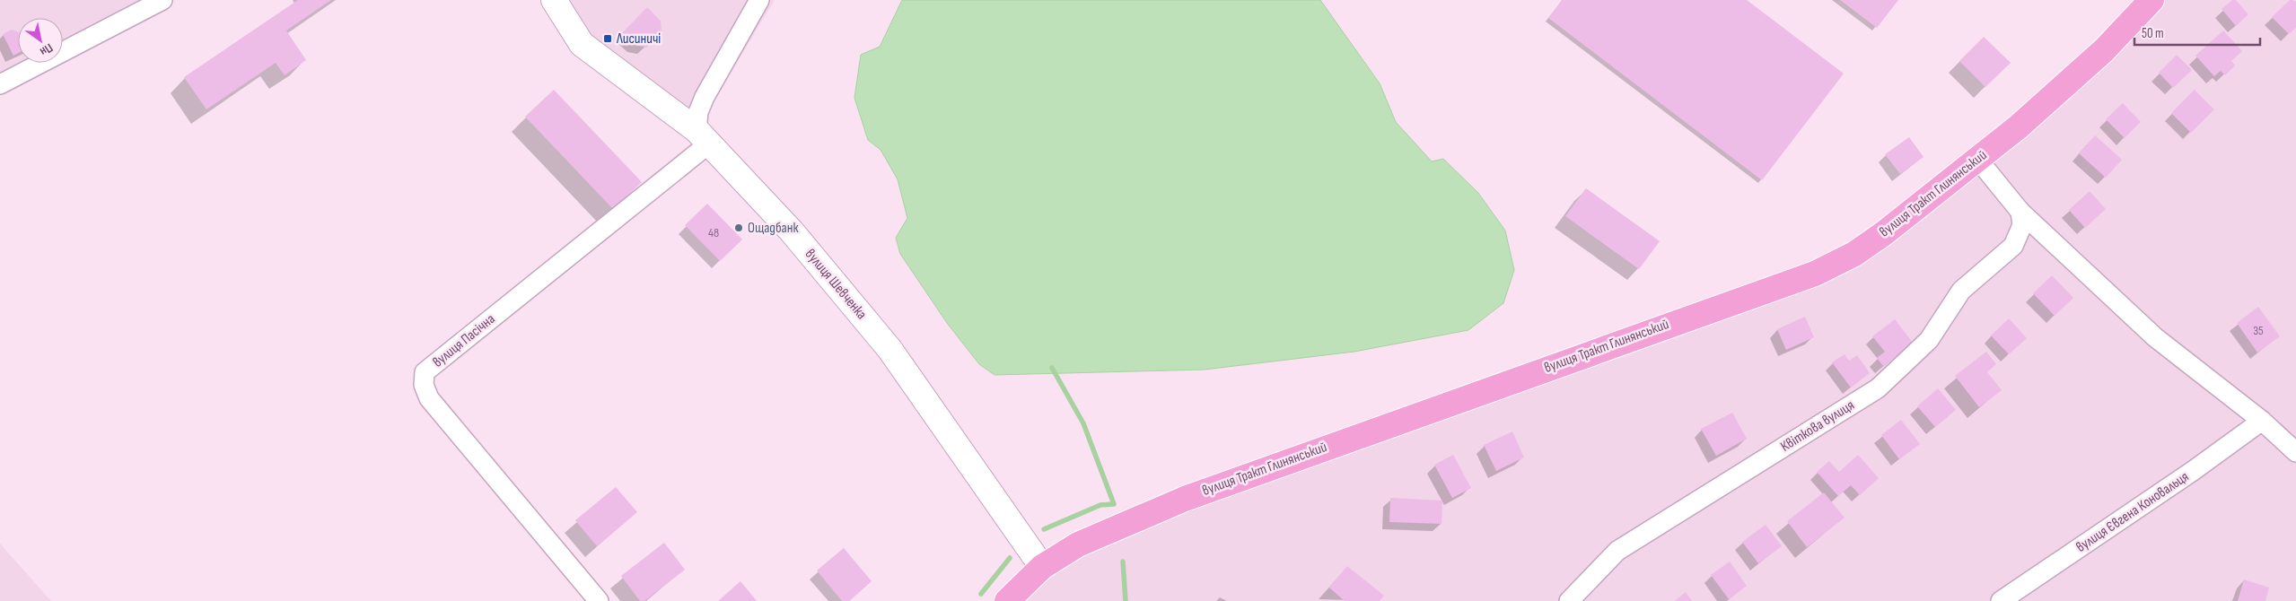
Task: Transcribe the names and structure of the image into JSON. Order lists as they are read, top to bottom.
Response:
{
  "streets": {
    "main road": ["вулиця Тракт Глинянський", "вулиця Шевченка"],
    "street": ["вулиця Пасічна", "Квіткова вулиця", "вулиця Євгена Коновальця"]
  },
  "crossings": [
    ["вулиця Тракт Глинянський", "вулиця Шевченка"],
    ["вулиця Шевченка", "вулиця Пасічна"]
  ],
  "places": {
    "transit": ["Лисиничі"],
    "other": ["Ощадбанк"]
  },
  "house_numbers": ["48", "35"],
  "scale_bar": "50 m",
  "north": "bottom right"
}
